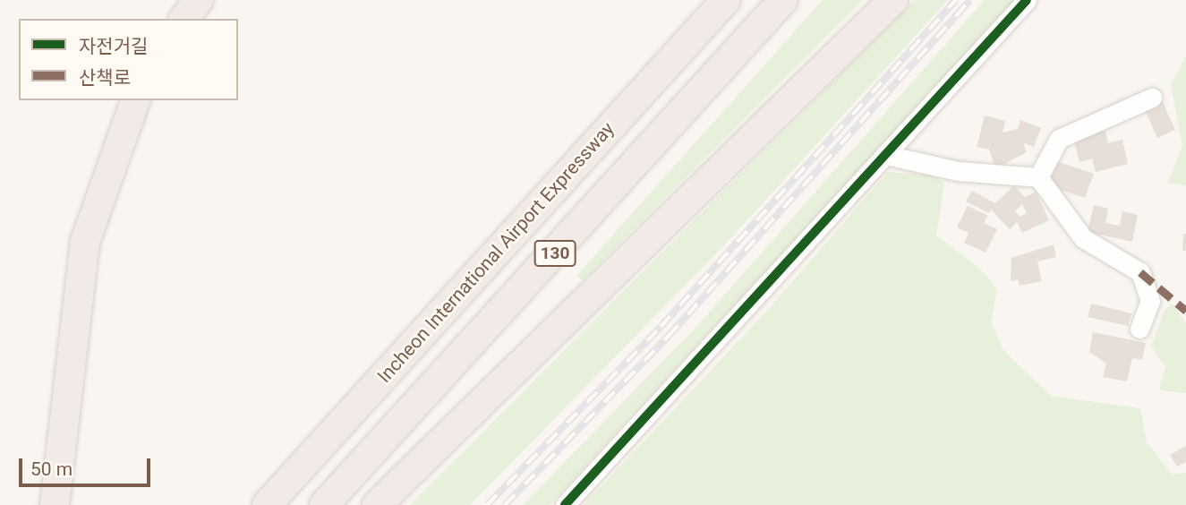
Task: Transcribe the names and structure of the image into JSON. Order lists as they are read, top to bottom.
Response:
{
  "streets": {
    "highway": ["Incheon International Airport Expressway", "130"]
  },
  "legend": ["자전거길", "산책로"],
  "scale_bar": "50 m"
}
